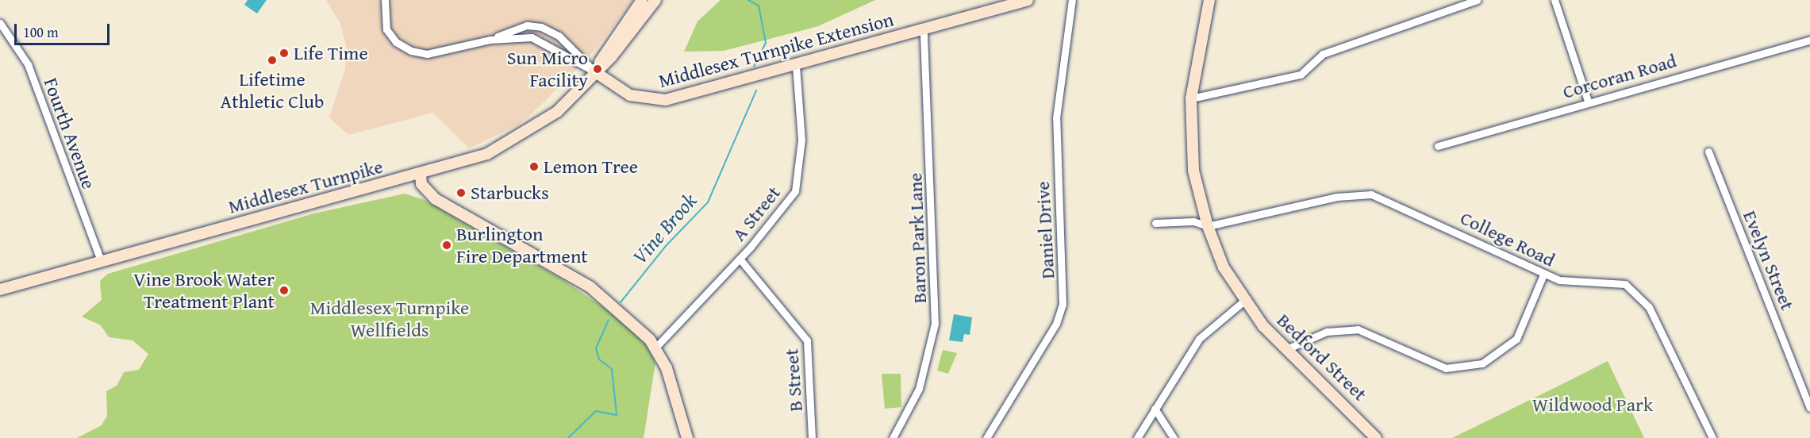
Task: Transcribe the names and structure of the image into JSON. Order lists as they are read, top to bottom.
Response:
{
  "streets": {
    "main road": ["Middlesex Turnpike Extension", "Middlesex Turnpike", "Bedford Street"],
    "street": [
      "Corcoran Road",
      "Fourth Avenue",
      "A Street",
      "Daniel Drive",
      "Baron Park Lane",
      "College Road",
      "Evelyn Street",
      "B Street"
    ]
  },
  "crossings": [
    ["Middlesex Turnpike Extension", "Middlesex Turnpike"],
    ["Middlesex Turnpike Extension", "A Street"],
    ["Middlesex Turnpike Extension", "Baron Park Lane"],
    ["Fourth Avenue", "Middlesex Turnpike"],
    ["A Street", "B Street"],
    ["College Road", "Bedford Street"]
  ],
  "water": ["Vine Brook"],
  "parks": ["Middlesex Turnpike Wellfields", "Wildwood Park"],
  "places": [
    "Life Time",
    "Lifetime Athletic Club",
    "Sun Micro Facility",
    "Lemon Tree",
    "Starbucks",
    "Burlington Fire Department",
    "Vine Brook Water Treatment Plant"
  ],
  "scale_bar": "100 m"
}
